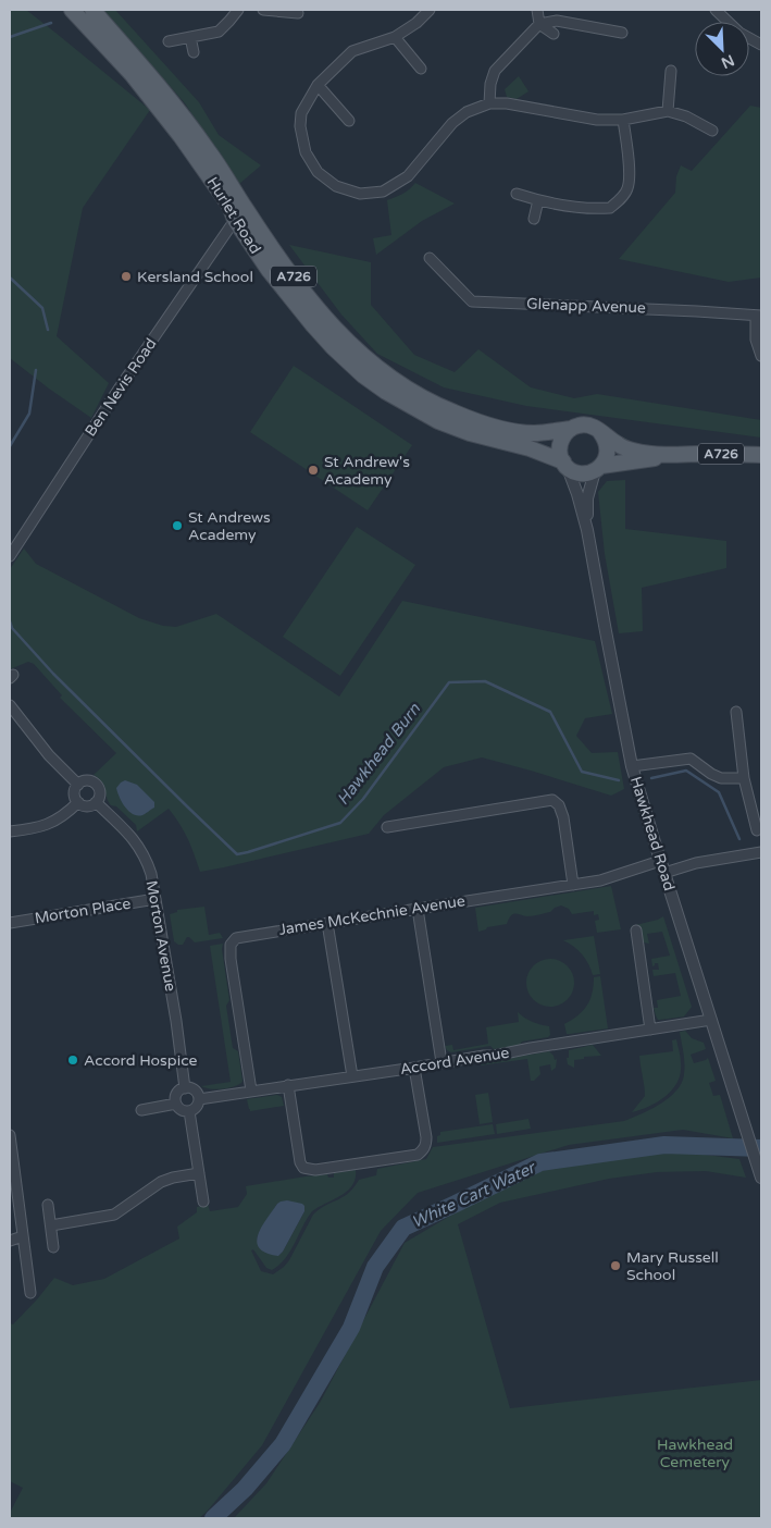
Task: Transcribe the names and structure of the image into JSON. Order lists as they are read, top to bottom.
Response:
{
  "streets": {
    "main road": ["Hurlet Road", "A726"],
    "street": [
      "Glenapp Avenue",
      "Ben Nevis Road",
      "Hawkhead Road",
      "Morton Place",
      "James McKechnie Avenue",
      "Morton Avenue",
      "Accord Avenue"
    ]
  },
  "crossings": [
    ["Hurlet Road", "A726"],
    ["Hurlet Road", "Ben Nevis Road"],
    ["Hurlet Road", "Hawkhead Road"],
    ["A726", "Hawkhead Road"],
    ["Hawkhead Road", "James McKechnie Avenue"],
    ["Hawkhead Road", "Accord Avenue"],
    ["Morton Place", "Morton Avenue"],
    ["James McKechnie Avenue", "Accord Avenue"],
    ["Morton Avenue", "Accord Avenue"]
  ],
  "water": ["Hawkhead Burn", "White Cart Water"],
  "parks": ["Hawkhead Cemetery"],
  "places": [
    "Kersland School",
    "St Andrew's Academy",
    "St Andrews Academy",
    "Accord Hospice",
    "Mary Russell School"
  ],
  "north": "bottom right"
}
